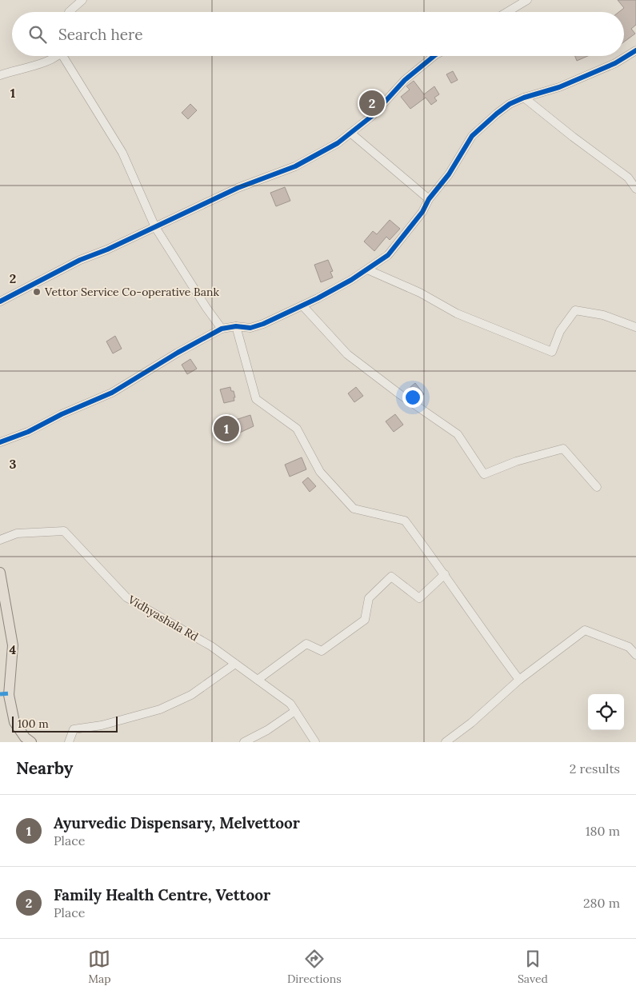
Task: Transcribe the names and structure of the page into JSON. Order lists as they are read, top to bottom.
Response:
{
  "streets": {
    "street": ["Vidhyashala Rd"]
  },
  "places": ["Vettor Service Co-operative Bank"],
  "scale_bar": "100 m",
  "page": {
    "search": "Search here",
    "pins": ["2", "1"],
    "scale": "100 m",
    "heading": ["Nearby", "2 results"],
    "list": [
      {
        "mark": "1",
        "name": "Ayurvedic Dispensary, Melvettoor",
        "note": "Place",
        "value": "180 m"
      },
      {
        "mark": "2",
        "name": "Family Health Centre, Vettoor",
        "note": "Place",
        "value": "280 m"
      }
    ],
    "nav": ["Map", "Directions", "Saved"]
  },
  "grid": {
    "rows": [
      "1",
      "2",
      "3",
      "4"
    ]
  }
}
